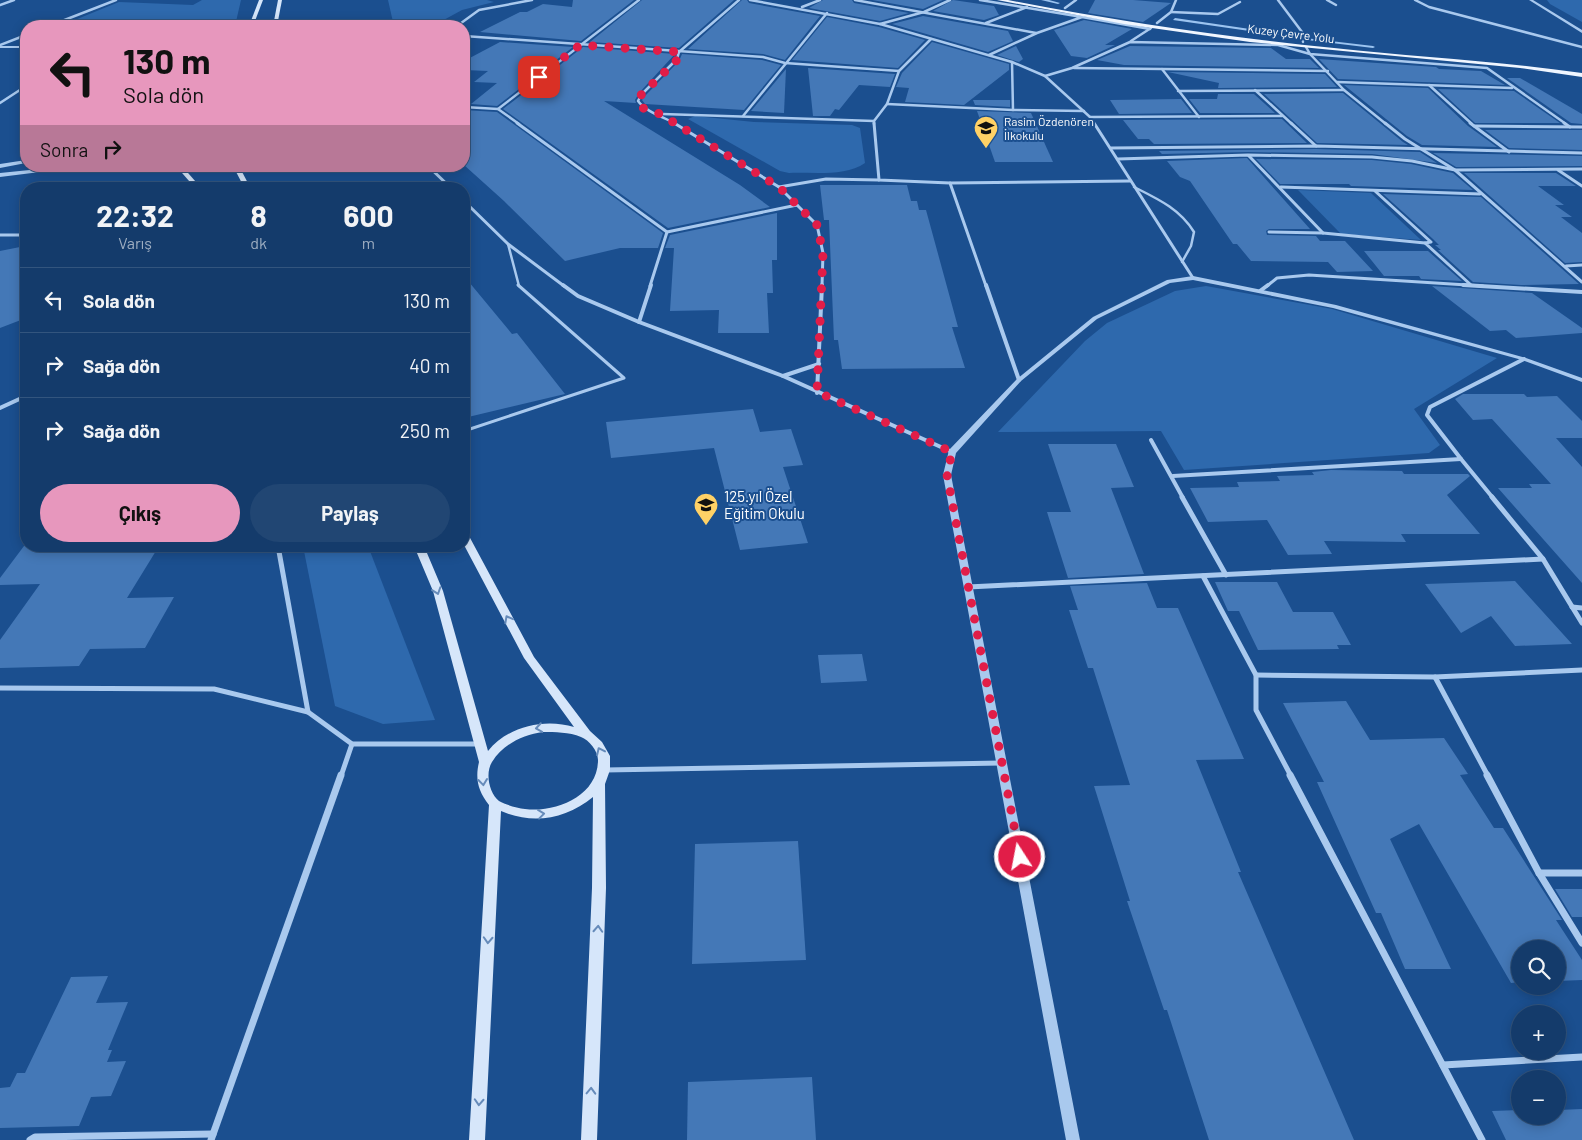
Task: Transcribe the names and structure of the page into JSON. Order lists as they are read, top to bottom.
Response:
{
  "streets": {
    "main road": ["Kuzey Çevre Yolu"]
  },
  "places": {
    "school or university": ["Rasim Özdenören İlkokulu", "125.yıl Özel Eğitim Okulu"]
  },
  "page": {
    "turn": ["130 m", "Sola dön"],
    "then": "Sonra",
    "eta": [
      "22:32",
      "Varış",
      "8",
      "dk",
      "600",
      "m"
    ],
    "list": [
      {
        "name": "Sola dön",
        "value": "130 m"
      },
      {
        "name": "Sağa dön",
        "value": "40 m"
      },
      {
        "name": "Sağa dön",
        "value": "250 m"
      }
    ],
    "buttons": ["Çıkış", "Paylaş"],
    "map_buttons": ["+", "−"]
  }
}
